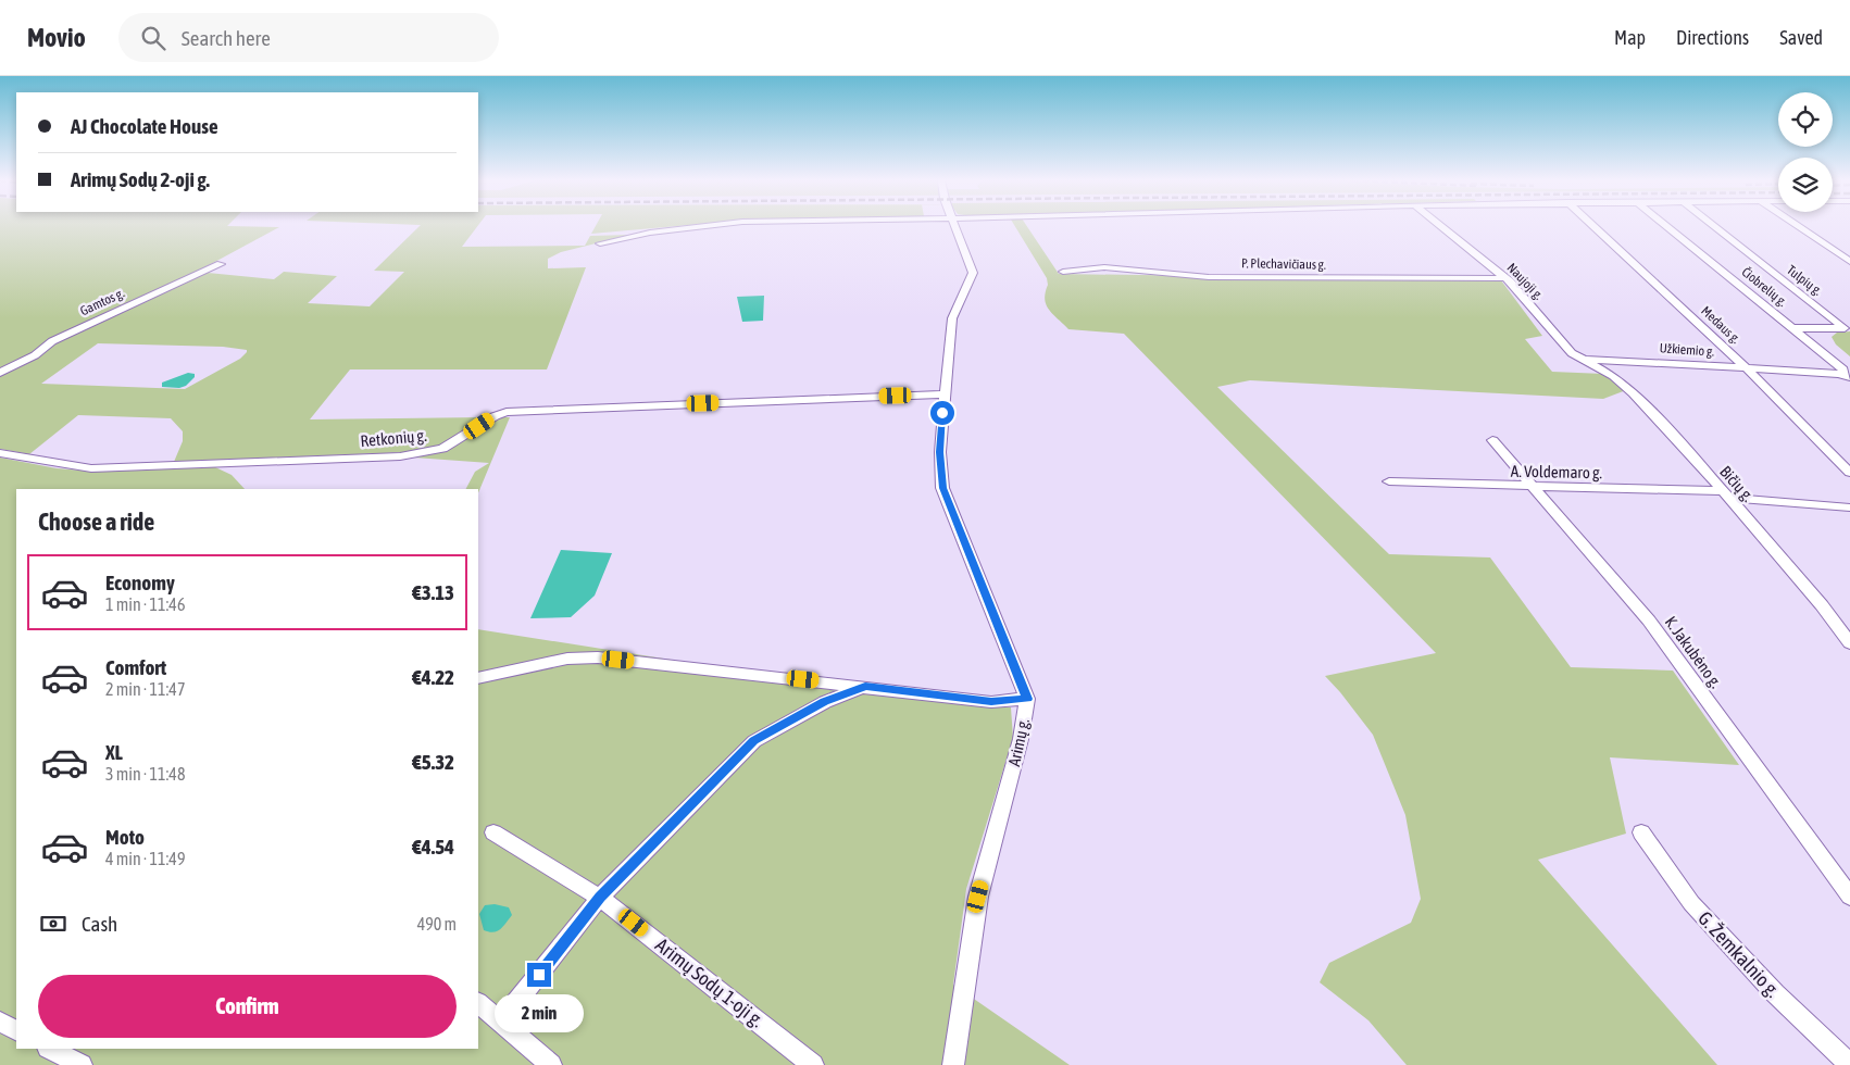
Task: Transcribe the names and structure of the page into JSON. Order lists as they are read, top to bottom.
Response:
{
  "streets": {
    "street": [
      "P. Plechavičiaus g.",
      "Tulpių g.",
      "Naujoji g.",
      "Čiobrelių g.",
      "Gamtos g.",
      "Medaus g.",
      "Užkiemio g.",
      "Retkonių g.",
      "A. Voldemaro g.",
      "Bičių g.",
      "K. Jakubėno g.",
      "Arimų g.",
      "G. Žemkalnio g.",
      "Arimų Sodų 1-oji g."
    ]
  },
  "crossings": [
    ["P. Plechavičiaus g.", "Naujoji g."],
    ["Tulpių g.", "Čiobrelių g."],
    ["Naujoji g.", "Užkiemio g."],
    ["Naujoji g.", "Bičių g."],
    ["Čiobrelių g.", "Užkiemio g."],
    ["Medaus g.", "Užkiemio g."],
    ["Užkiemio g.", "Bičių g."],
    ["Retkonių g.", "Arimų g."],
    ["A. Voldemaro g.", "Bičių g."],
    ["A. Voldemaro g.", "K. Jakubėno g."]
  ],
  "page": {
    "header": "Movio",
    "search": "Search here",
    "nav": ["Map", "Directions", "Saved"],
    "banner": ["AJ Chocolate House", "Arimų Sodų 2-oji g."],
    "heading": "Choose a ride",
    "list": [
      {
        "name": "Economy",
        "note": "1 min · 11:46",
        "value": "€3.13"
      },
      {
        "name": "Comfort",
        "note": "2 min · 11:47",
        "value": "€4.22"
      },
      {
        "name": "XL",
        "note": "3 min · 11:48",
        "value": "€5.32"
      },
      {
        "name": "Moto",
        "note": "4 min · 11:49",
        "value": "€4.54"
      }
    ],
    "pay": ["Cash", "490 m"],
    "buttons": "Confirm",
    "bubble": "2 min"
  }
}
